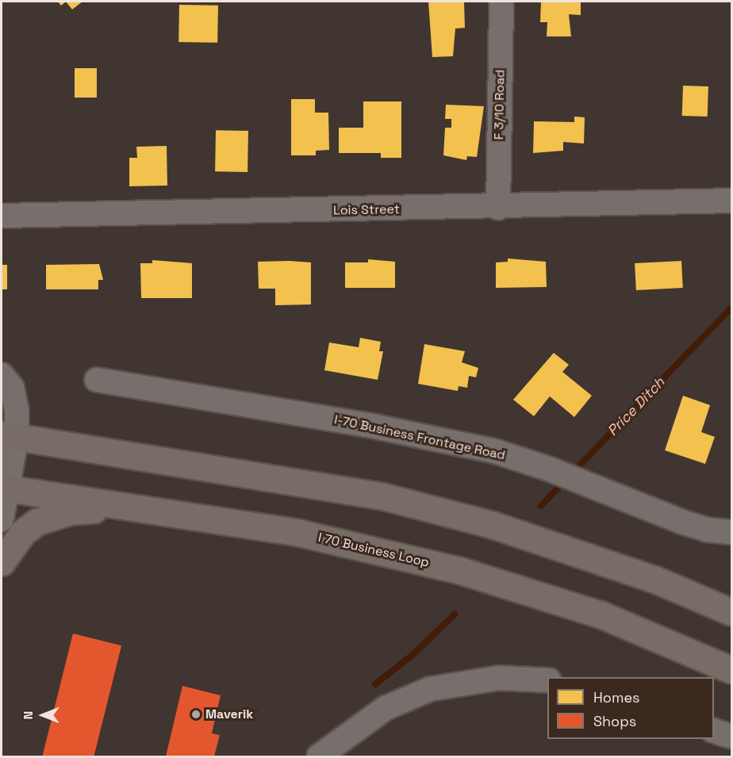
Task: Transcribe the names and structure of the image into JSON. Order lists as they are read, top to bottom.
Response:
{
  "streets": {
    "main road": ["I 70 Business Loop"],
    "street": ["F 3/10 Road", "Lois Street", "I-70 Business Frontage Road"]
  },
  "crossings": [
    ["F 3/10 Road", "Lois Street"]
  ],
  "water": ["Price Ditch"],
  "places": ["Maverik"],
  "legend": ["Homes", "Shops"],
  "north": "left"
}
